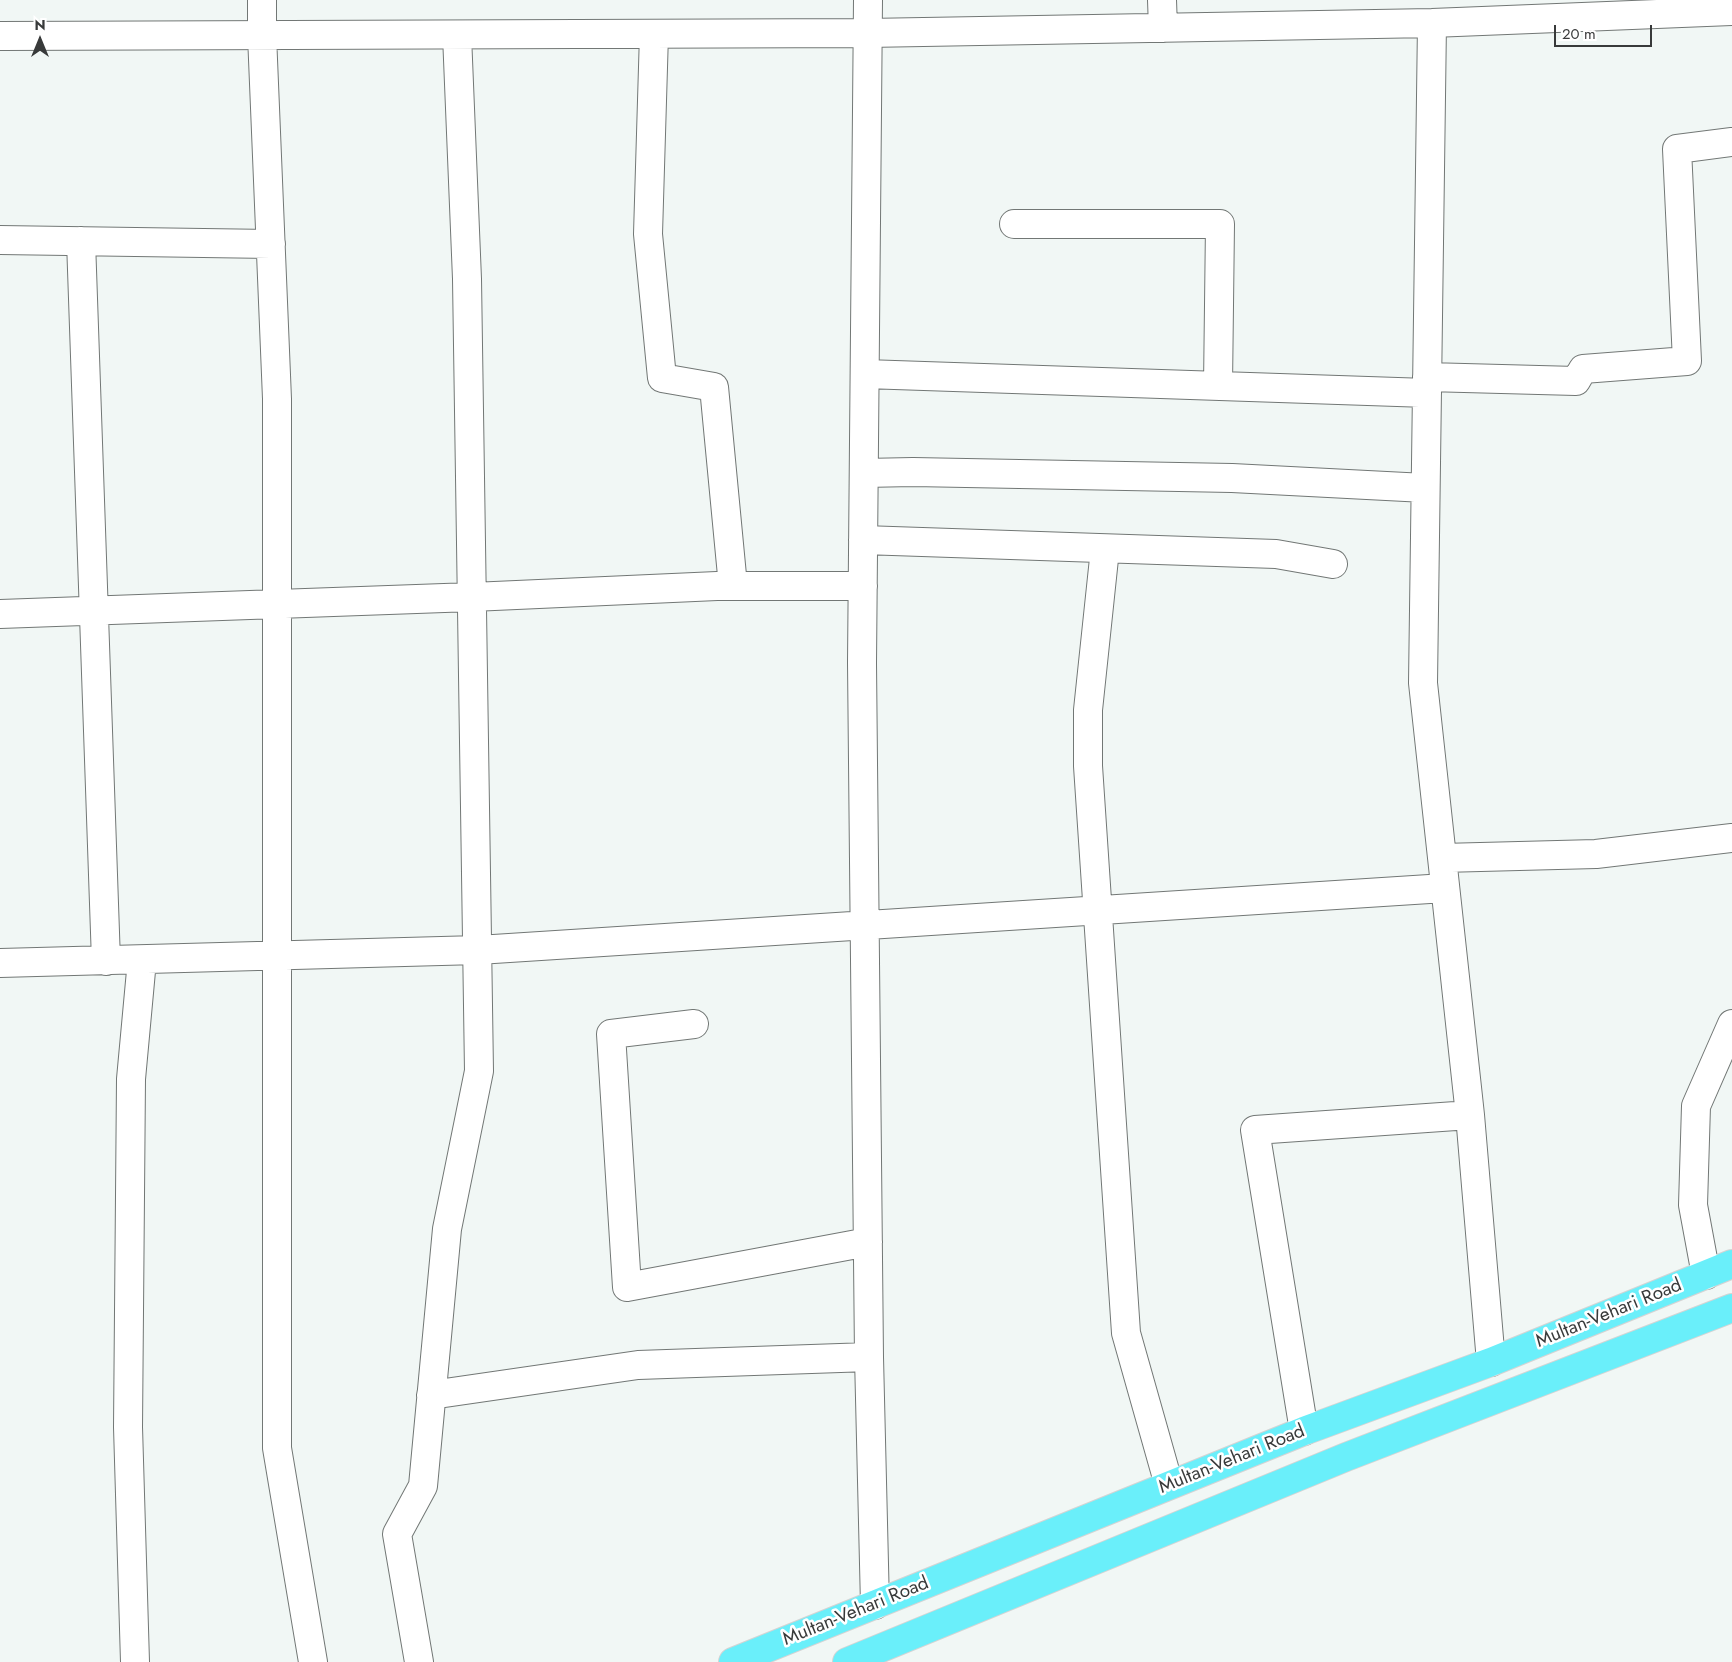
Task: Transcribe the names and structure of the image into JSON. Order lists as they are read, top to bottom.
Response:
{
  "streets": {
    "highway": ["Multan-Vehari Road"]
  },
  "scale_bar": "20 m",
  "north": "top"
}
